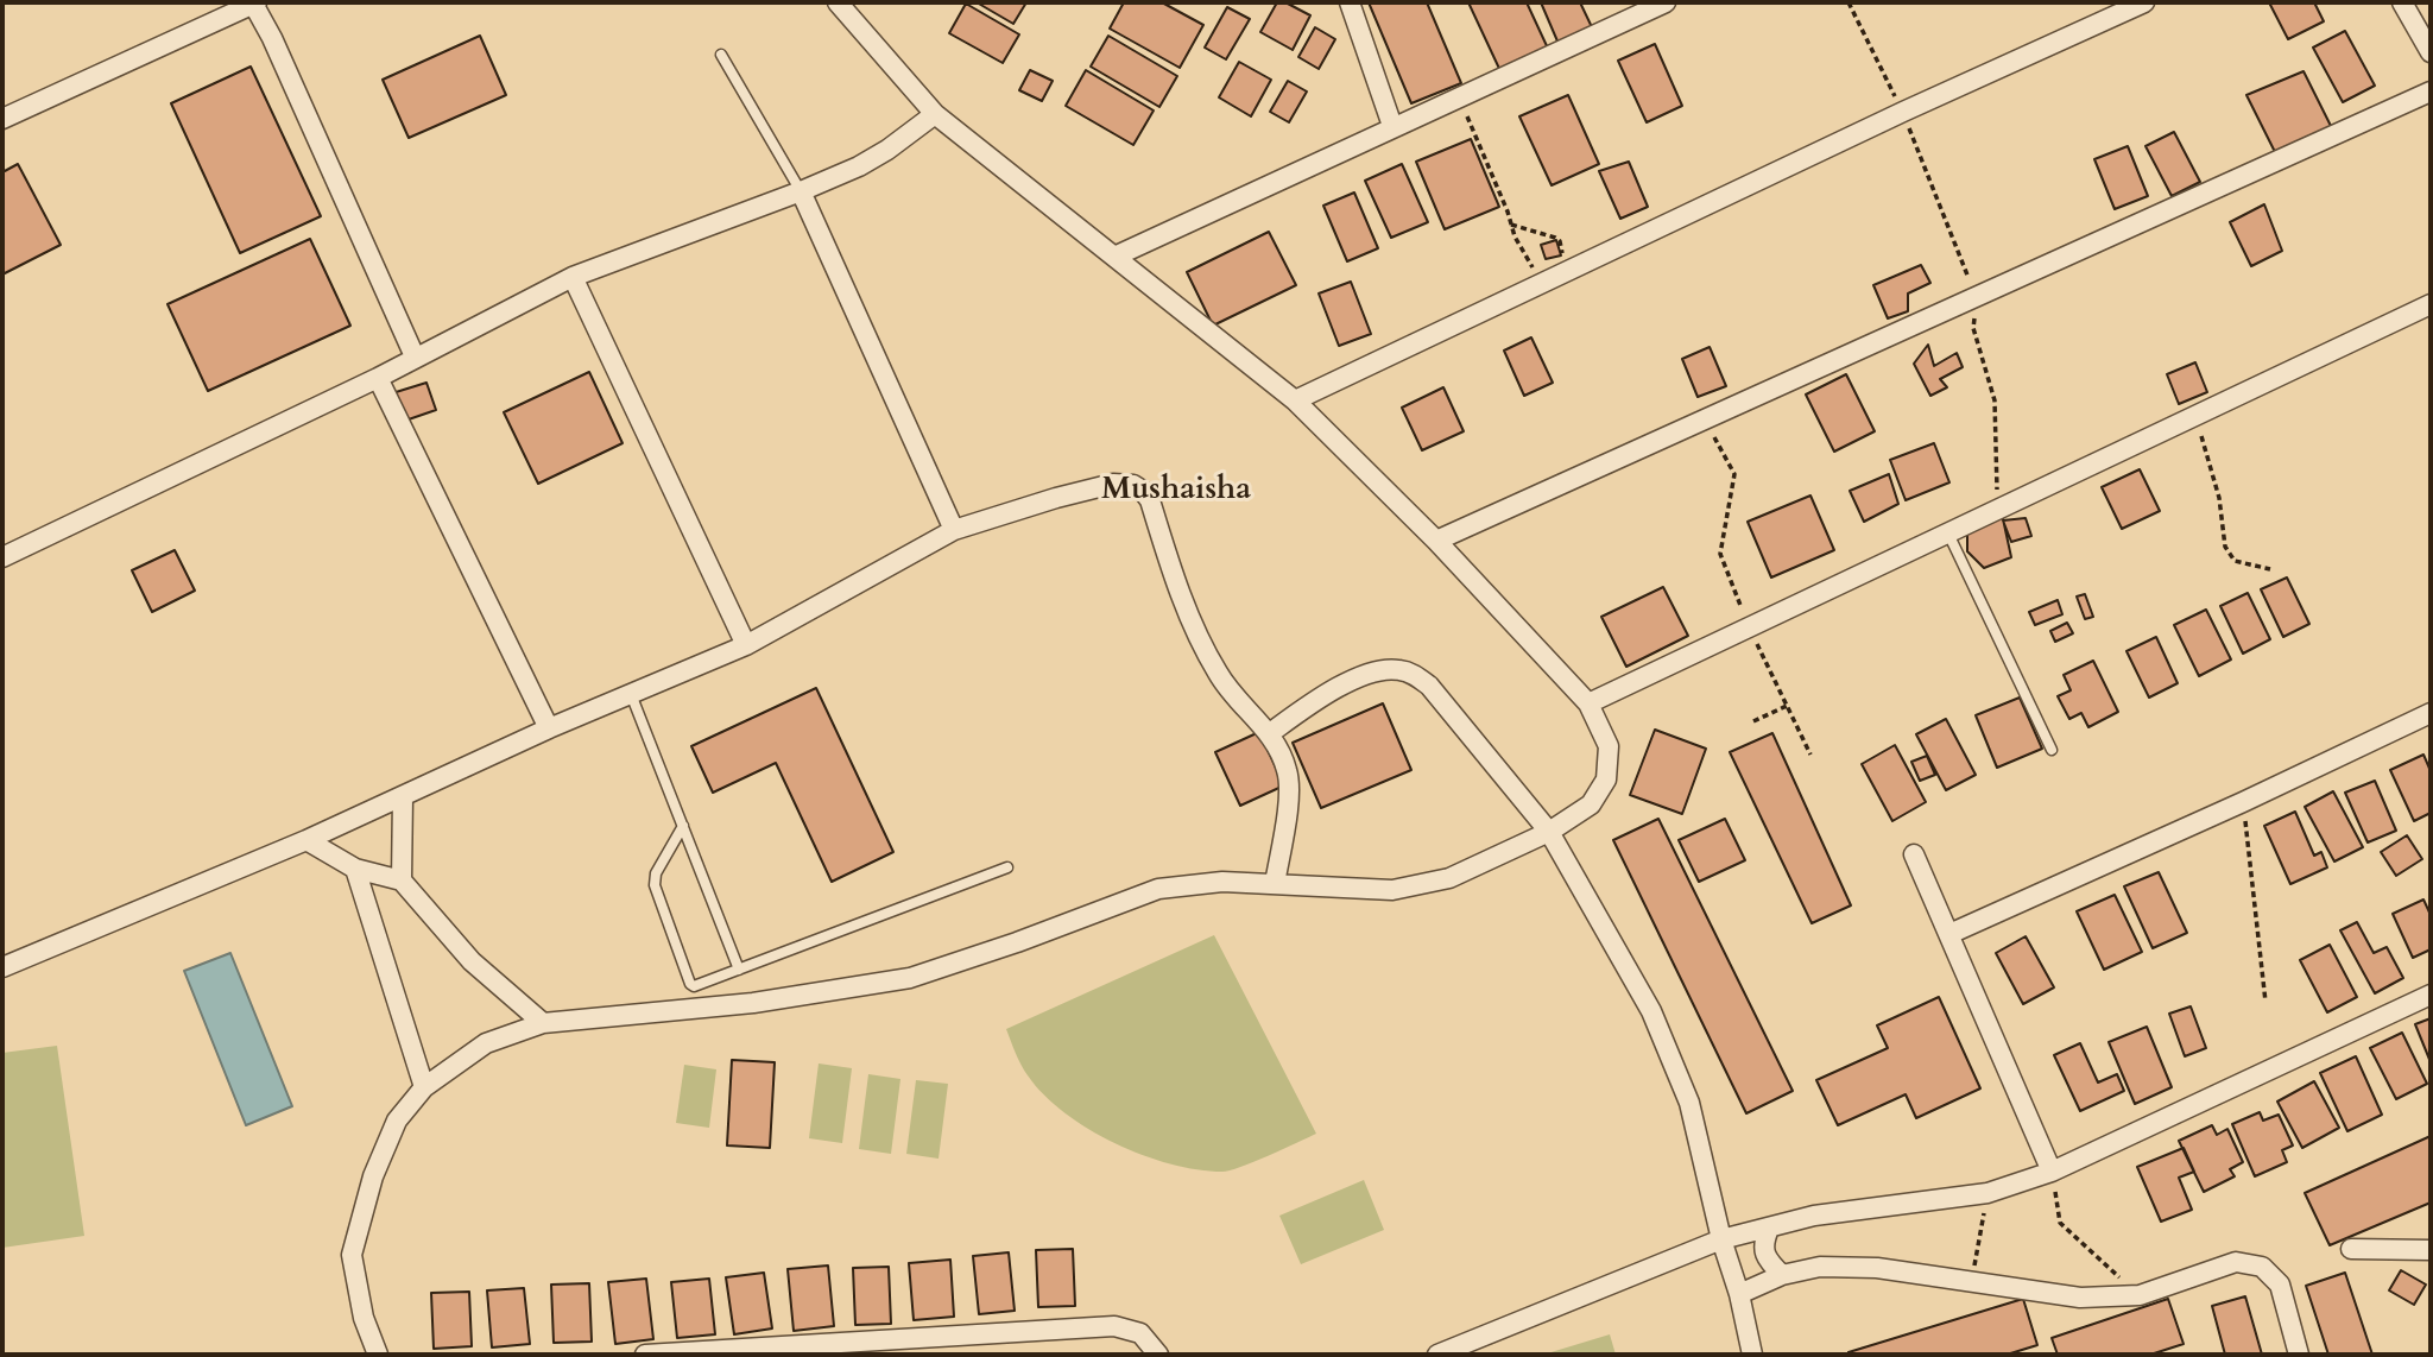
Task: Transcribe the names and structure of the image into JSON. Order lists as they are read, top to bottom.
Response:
{
  "districts": ["Mushaisha"]
}
